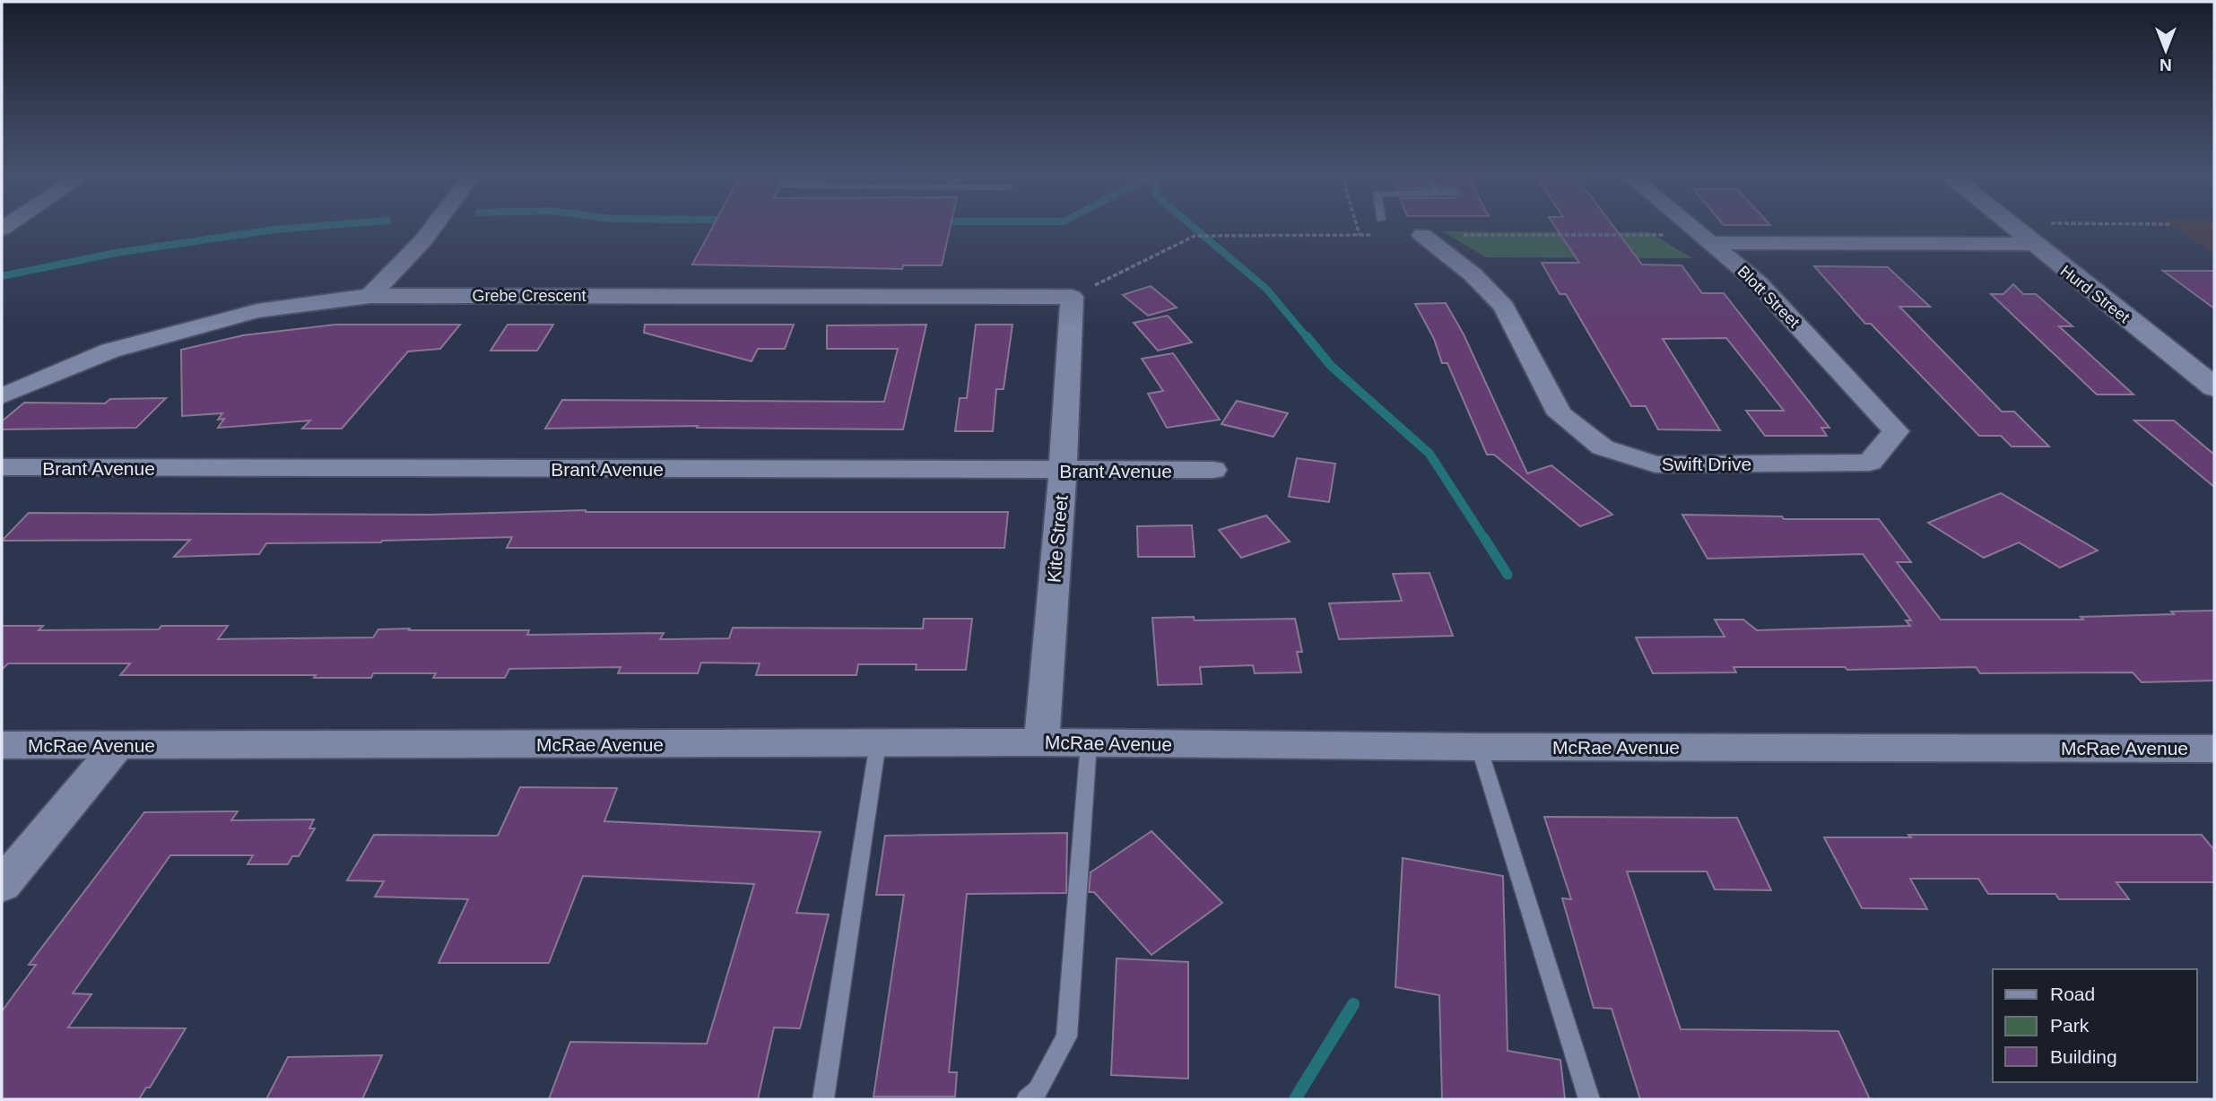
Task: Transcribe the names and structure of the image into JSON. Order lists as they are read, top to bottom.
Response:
{
  "streets": {
    "street": [
      "Hurd Street",
      "Grebe Crescent",
      "Blott Street",
      "Swift Drive",
      "Brant Avenue",
      "Kite Street",
      "McRae Avenue"
    ]
  },
  "crossings": [
    ["Grebe Crescent", "Kite Street"],
    ["Blott Street", "Swift Drive"],
    ["Brant Avenue", "Kite Street"],
    ["Kite Street", "McRae Avenue"]
  ],
  "legend": ["Road", "Park", "Building"],
  "north": "bottom"
}
